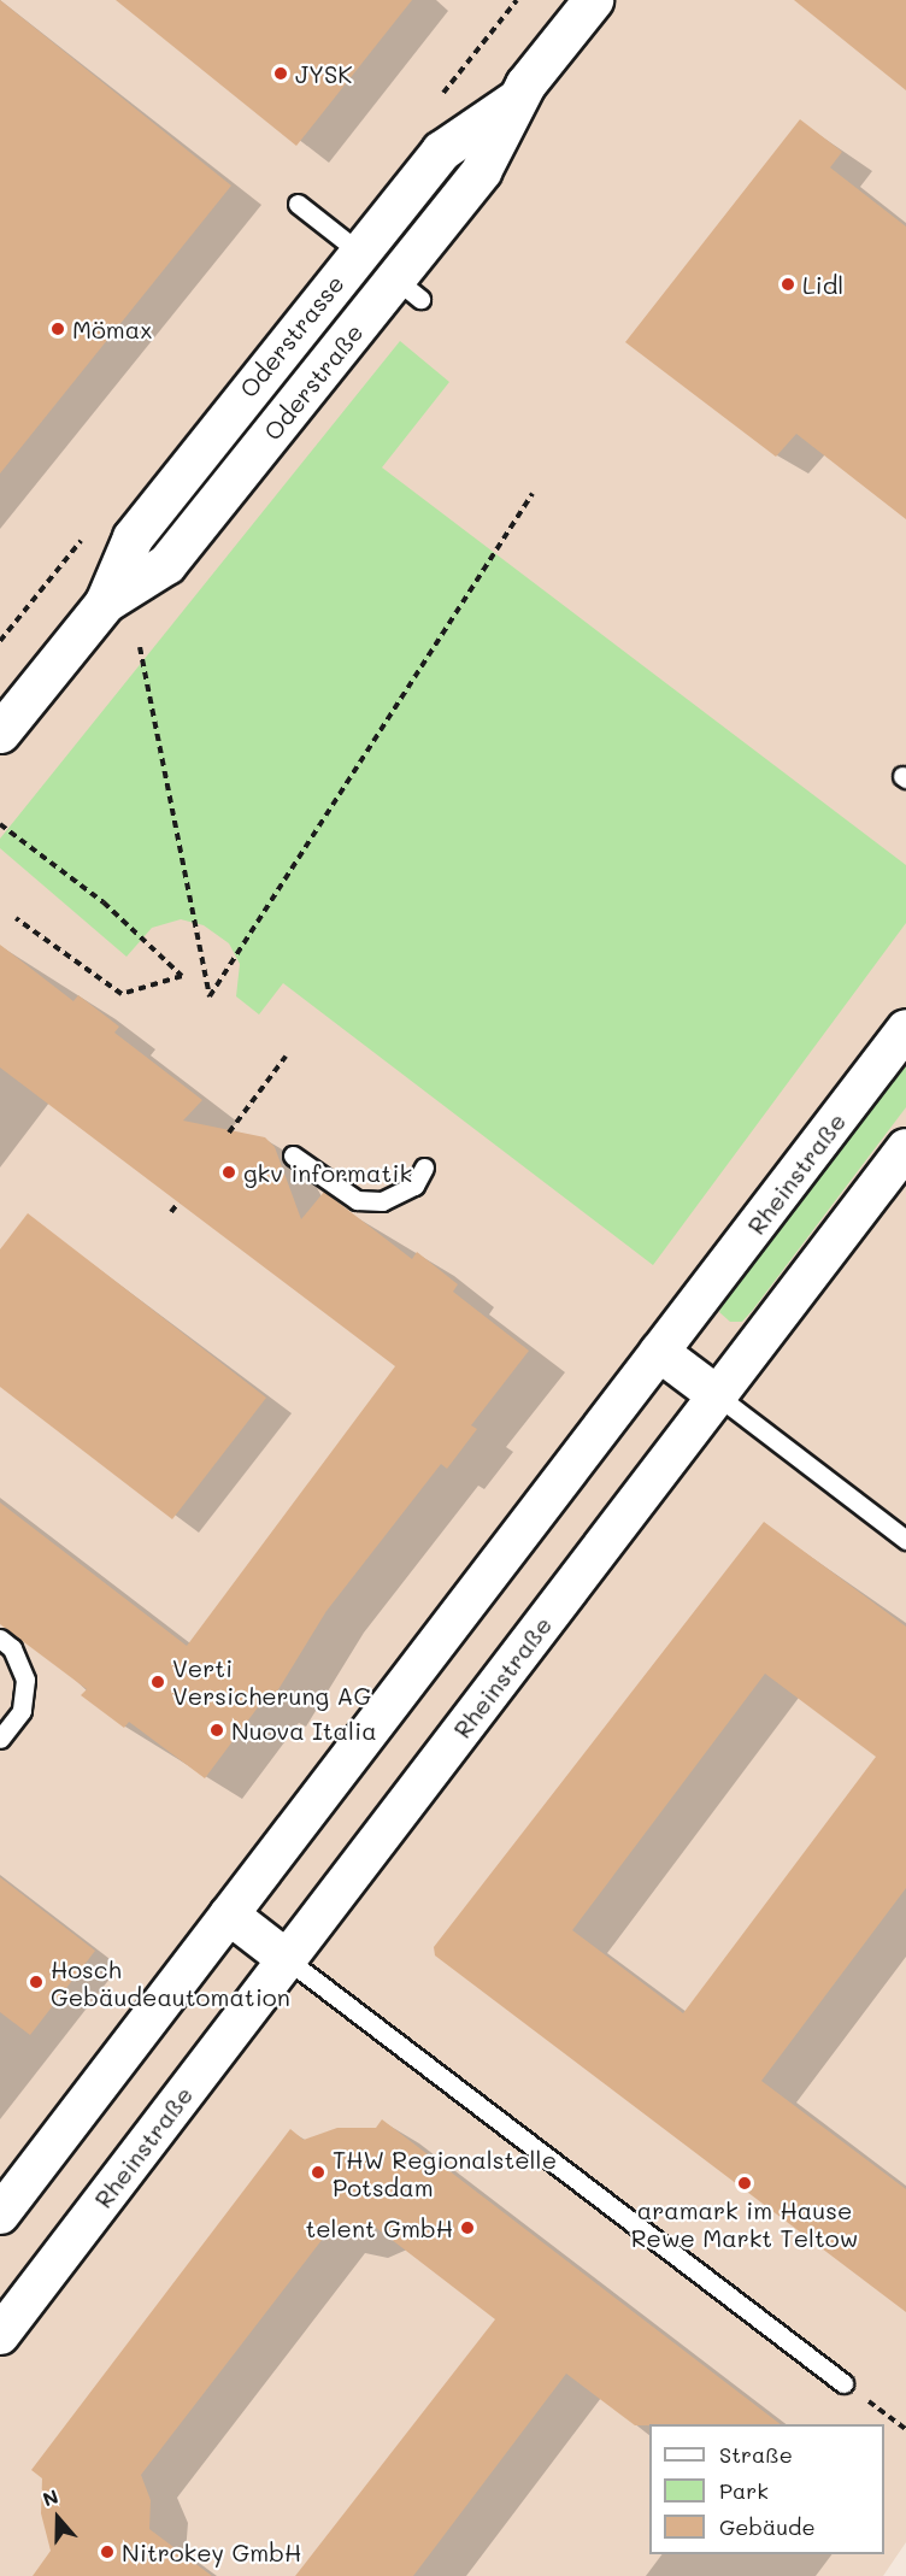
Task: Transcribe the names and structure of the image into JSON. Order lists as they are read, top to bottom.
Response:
{
  "streets": {
    "main road": ["Oderstrasse", "Oderstraße"],
    "street": ["Rheinstraße"]
  },
  "crossings": [
    ["Oderstrasse", "Oderstraße"]
  ],
  "places": [
    "JYSK",
    "Lidl",
    "Mömax",
    "gkv informatik",
    "Verti Versicherung AG",
    "Nuova Italia",
    "Hosch Gebäudeautomation",
    "THW Regionalstelle Potsdam",
    "aramark im Hause Rewe Markt Teltow",
    "telent GmbH",
    "Nitrokey GmbH"
  ],
  "legend": ["Straße", "Park", "Gebäude"],
  "north": "top"
}
